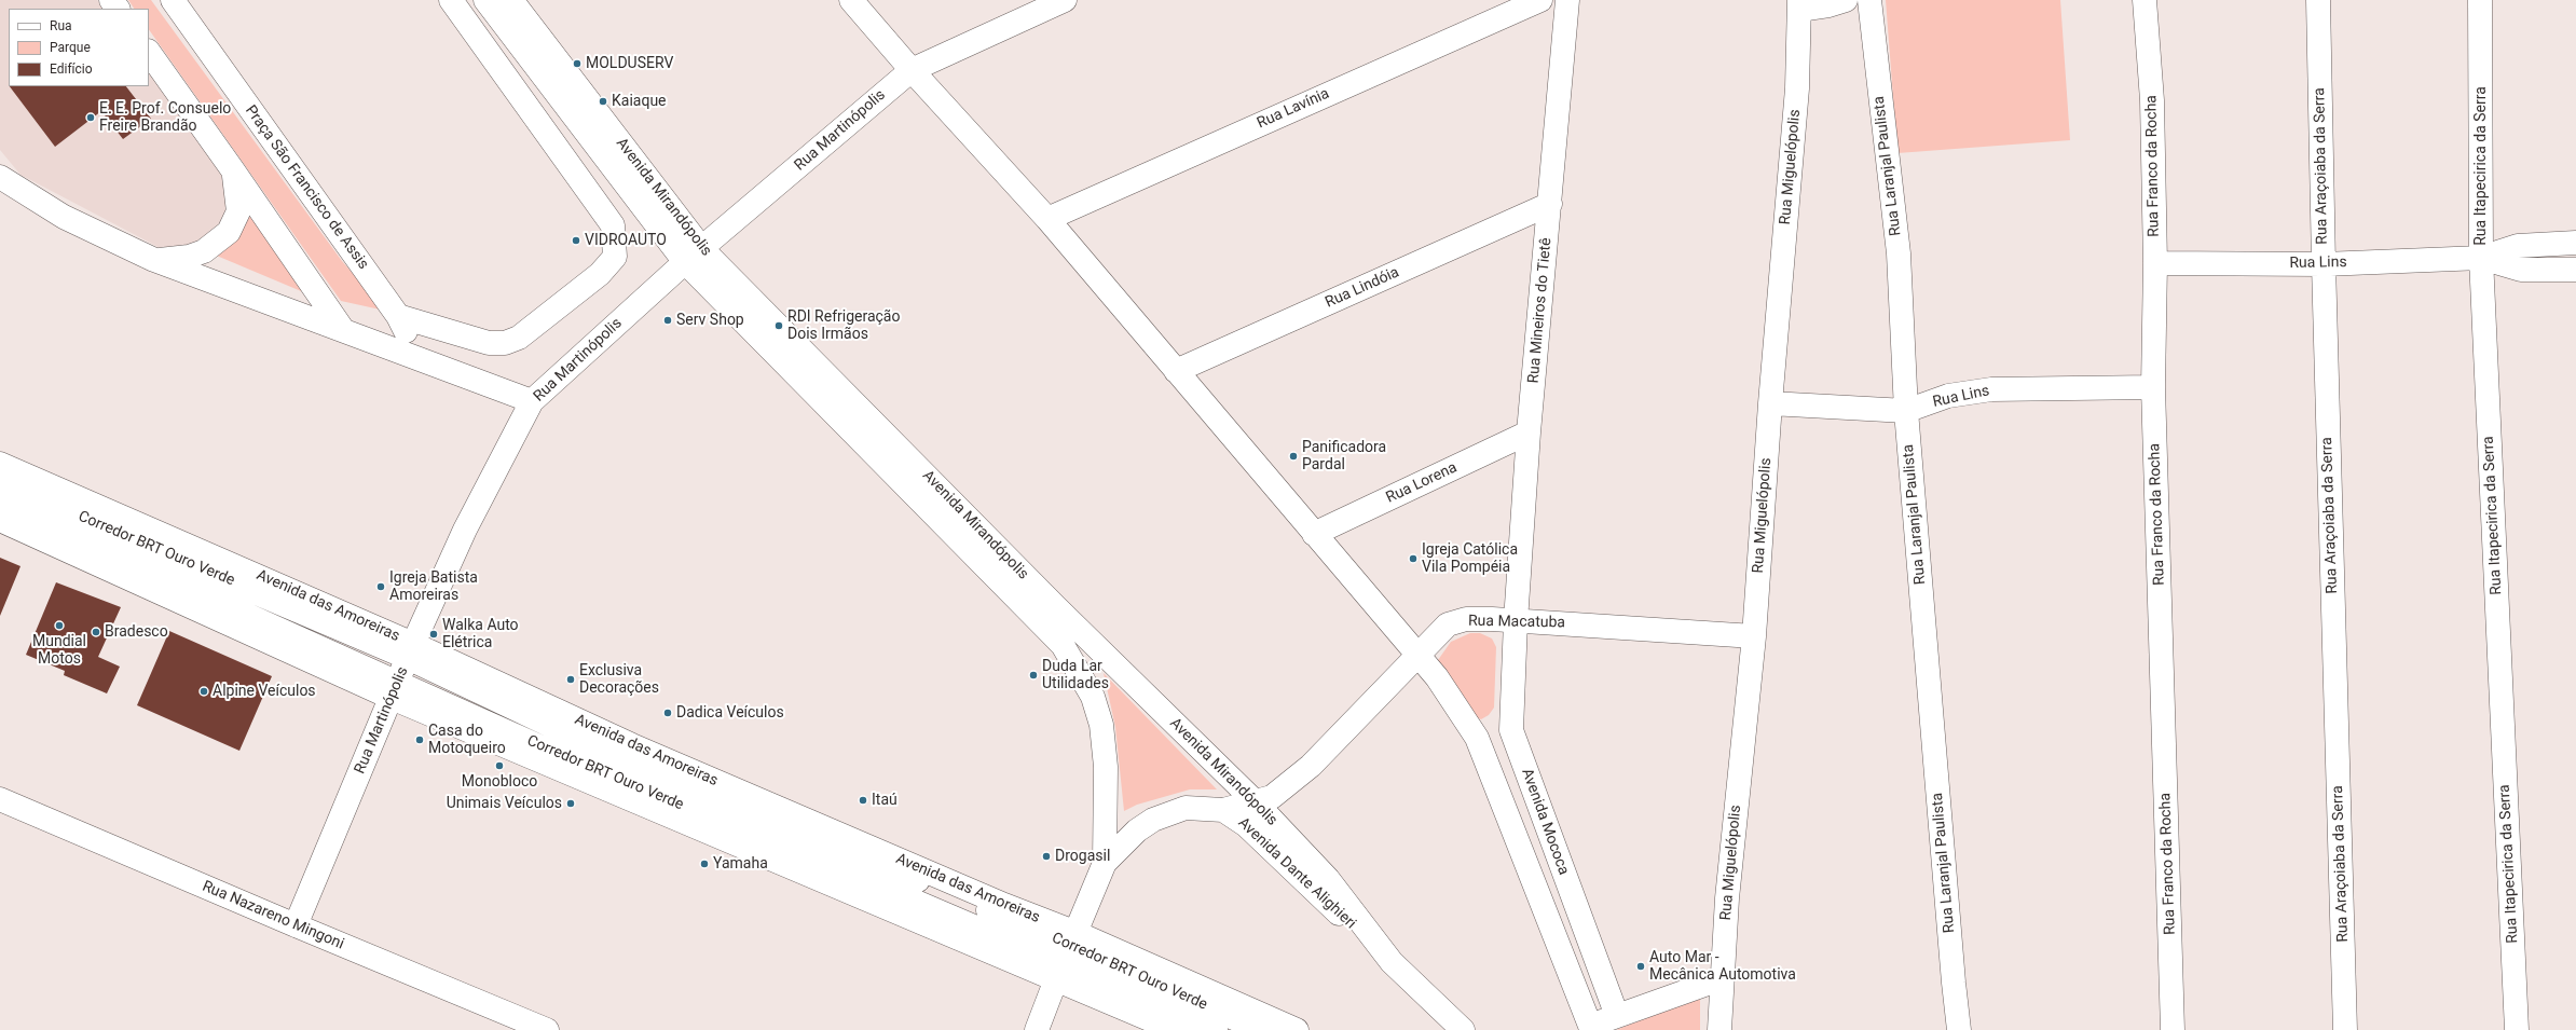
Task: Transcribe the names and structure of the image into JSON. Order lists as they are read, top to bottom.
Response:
{
  "streets": {
    "street": [
      "Rua Lavínia",
      "Rua Martinópolis",
      "Rua Laranjal Paulista",
      "Rua Franco da Rocha",
      "Rua Araçoiaba da Serra",
      "Rua Itapecirica da Serra",
      "Rua Miguelópolis",
      "Praça São Francisco de Assis",
      "Avenida Mirandópolis",
      "Rua Lins",
      "Rua Lindóia",
      "Rua Mineiros do Tietê",
      "Rua Lorena",
      "Corredor BRT Ouro Verde",
      "Avenida das Amoreiras",
      "Rua Macatuba",
      "Avenida Mococa",
      "Avenida Dante Alighieri",
      "Rua Nazareno Mingoni"
    ]
  },
  "crossings": [
    ["Rua Lavínia", "Avenida Mococa"],
    ["Rua Martinópolis", "Avenida Mirandópolis"],
    ["Rua Martinópolis", "Corredor BRT Ouro Verde"],
    ["Rua Martinópolis", "Avenida das Amoreiras"],
    ["Rua Martinópolis", "Avenida Mococa"],
    ["Rua Martinópolis", "Rua Nazareno Mingoni"],
    ["Rua Laranjal Paulista", "Rua Lins"],
    ["Rua Franco da Rocha", "Rua Lins"],
    ["Rua Araçoiaba da Serra", "Rua Lins"],
    ["Rua Itapecirica da Serra", "Rua Lins"],
    ["Rua Miguelópolis", "Rua Lins"],
    ["Rua Miguelópolis", "Rua Macatuba"],
    ["Avenida Mirandópolis", "Rua Macatuba"],
    ["Avenida Mirandópolis", "Avenida Dante Alighieri"],
    ["Rua Lindóia", "Rua Mineiros do Tietê"],
    ["Rua Lindóia", "Avenida Mococa"],
    ["Rua Mineiros do Tietê", "Rua Lorena"],
    ["Rua Mineiros do Tietê", "Rua Macatuba"],
    ["Rua Mineiros do Tietê", "Avenida Mococa"],
    ["Rua Lorena", "Avenida Mococa"],
    ["Corredor BRT Ouro Verde", "Avenida das Amoreiras"],
    ["Corredor BRT Ouro Verde", "Avenida Dante Alighieri"],
    ["Avenida das Amoreiras", "Avenida Dante Alighieri"],
    ["Rua Macatuba", "Avenida Mococa"],
    ["Rua Macatuba", "Avenida Dante Alighieri"]
  ],
  "places": [
    "MOLDUSERV",
    "Kaiaque",
    "E. E. Prof. Consuelo Freire Brandão",
    "VIDROAUTO",
    "Serv Shop",
    "RDI Refrigeração Dois Irmãos",
    "Panificadora Pardal",
    "Igreja Católica Vila Pompéia",
    "Igreja Batista Amoreiras",
    "Mundial Motos",
    "Bradesco",
    "Walka Auto Elétrica",
    "Duda Lar Utilidades",
    "Exclusiva Decorações",
    "Alpine Veículos",
    "Dadica Veículos",
    "Casa do Motoqueiro",
    "Monobloco",
    "Itaú",
    "Unimais Veículos",
    "Drogasil",
    "Yamaha",
    "Auto Mar - Mecânica Automotiva"
  ],
  "legend": ["Rua", "Parque", "Edifício"]
}
